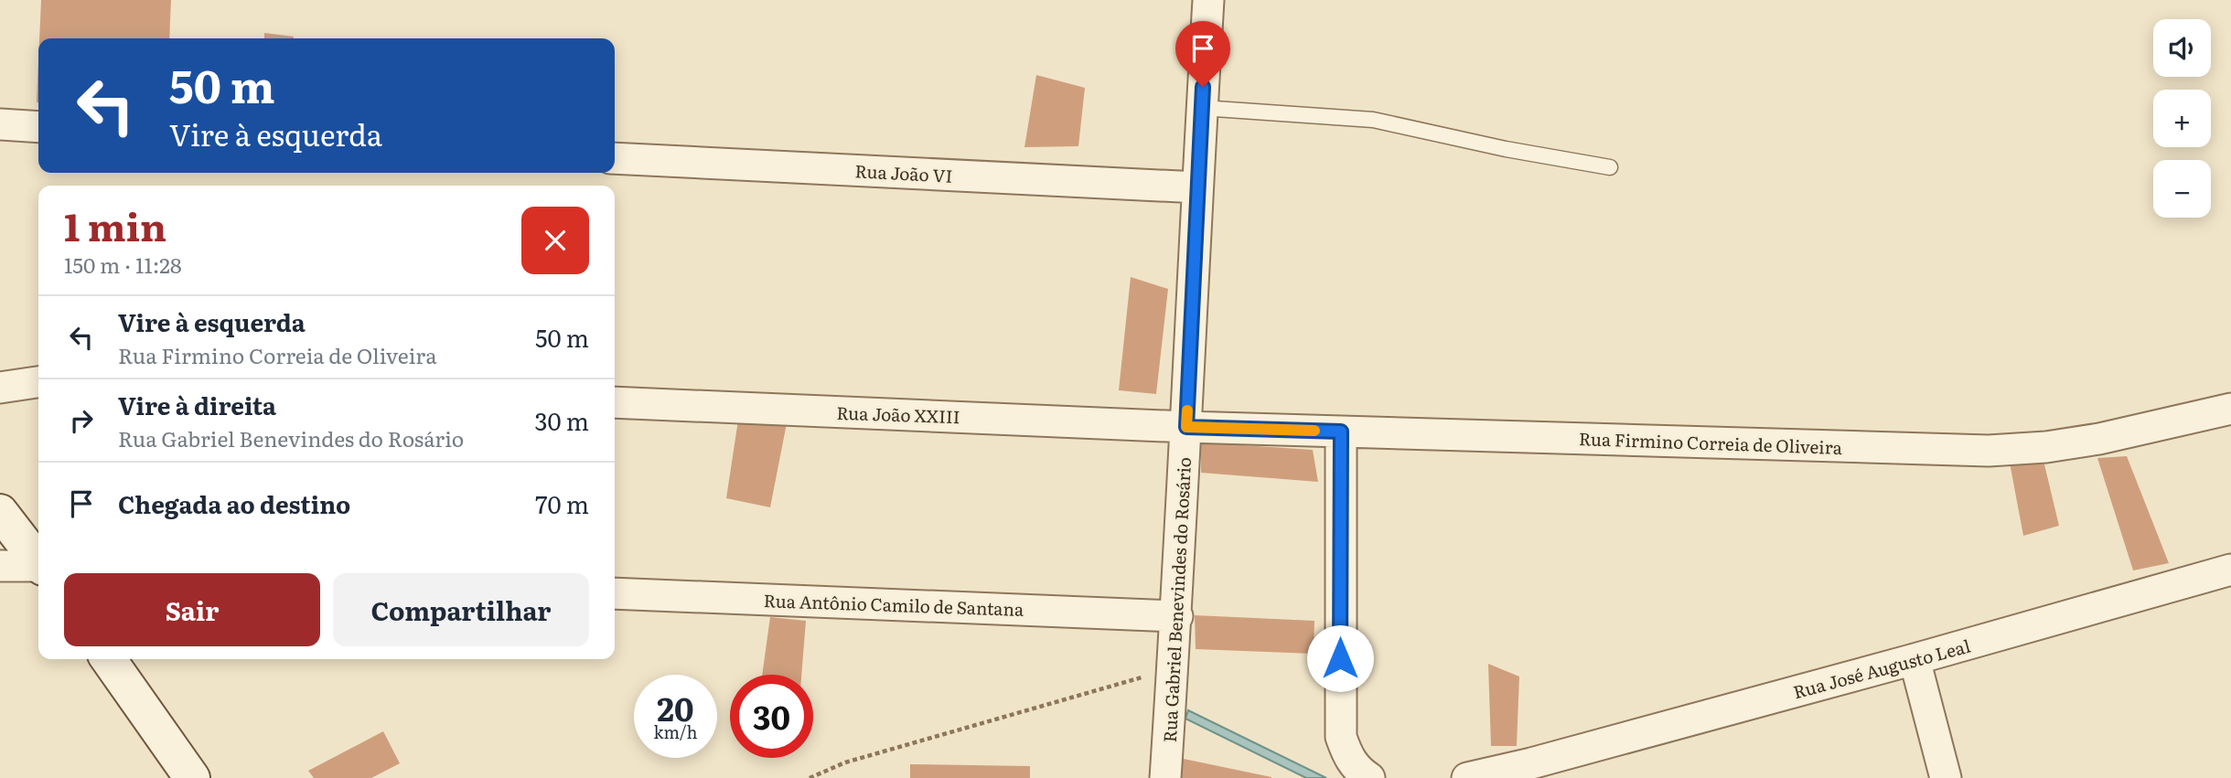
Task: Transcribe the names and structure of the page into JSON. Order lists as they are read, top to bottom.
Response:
{
  "streets": {
    "street": [
      "Rua João VI",
      "Rua João XXIII",
      "Rua Firmino Correia de Oliveira",
      "Rua Gabriel Benevindes do Rosário",
      "Rua Antônio Camilo de Santana",
      "Rua José Augusto Leal"
    ]
  },
  "crossings": [
    ["Rua João VI", "Rua Gabriel Benevindes do Rosário"],
    ["Rua João XXIII", "Rua Firmino Correia de Oliveira"],
    ["Rua João XXIII", "Rua Gabriel Benevindes do Rosário"],
    ["Rua Firmino Correia de Oliveira", "Rua Gabriel Benevindes do Rosário"],
    ["Rua Gabriel Benevindes do Rosário", "Rua Antônio Camilo de Santana"]
  ],
  "page": {
    "map_buttons": ["+", "−"],
    "turn": ["50 m", "Vire à esquerda"],
    "heading": ["1 min", "150 m · 11:28"],
    "list": [
      {
        "name": "Vire à esquerda",
        "note": "Rua Firmino Correia de Oliveira",
        "value": "50 m"
      },
      {
        "name": "Vire à direita",
        "note": "Rua Gabriel Benevindes do Rosário",
        "value": "30 m"
      },
      {
        "name": "Chegada ao destino",
        "value": "70 m"
      }
    ],
    "buttons": ["Sair", "Compartilhar"],
    "speed": "20 km/h",
    "limit": "30"
  }
}
